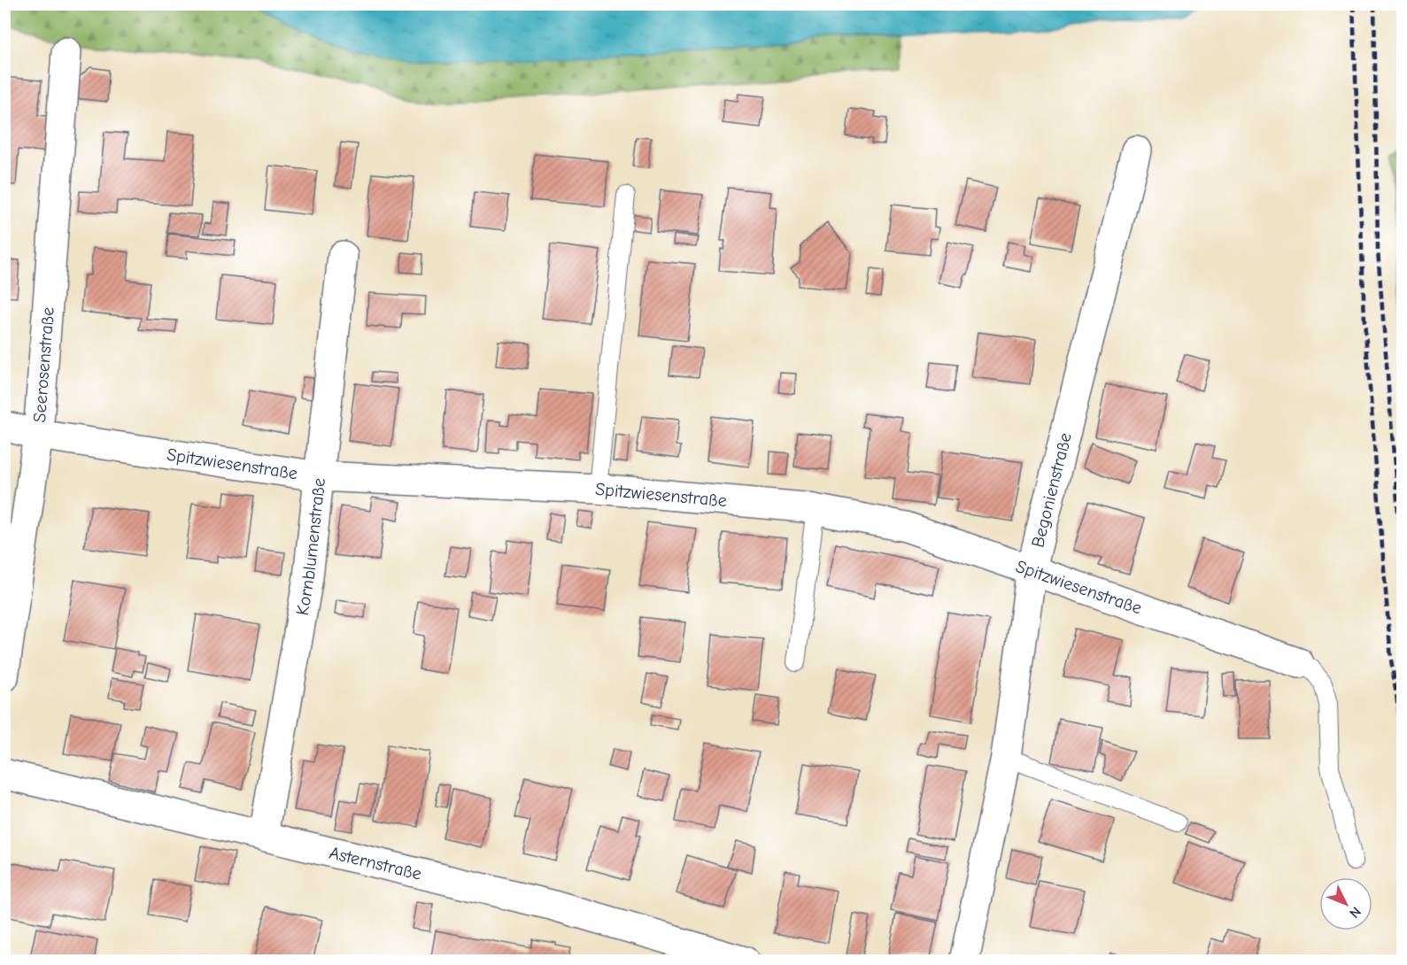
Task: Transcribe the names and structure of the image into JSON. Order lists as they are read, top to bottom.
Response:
{
  "streets": {
    "street": [
      "Seerosenstraße",
      "Spitzwiesenstraße",
      "Begonienstraße",
      "Kornblumenstraße",
      "Asternstraße"
    ]
  },
  "crossings": [
    ["Seerosenstraße", "Spitzwiesenstraße"],
    ["Spitzwiesenstraße", "Begonienstraße"],
    ["Spitzwiesenstraße", "Kornblumenstraße"],
    ["Kornblumenstraße", "Asternstraße"]
  ],
  "north": "bottom right"
}
